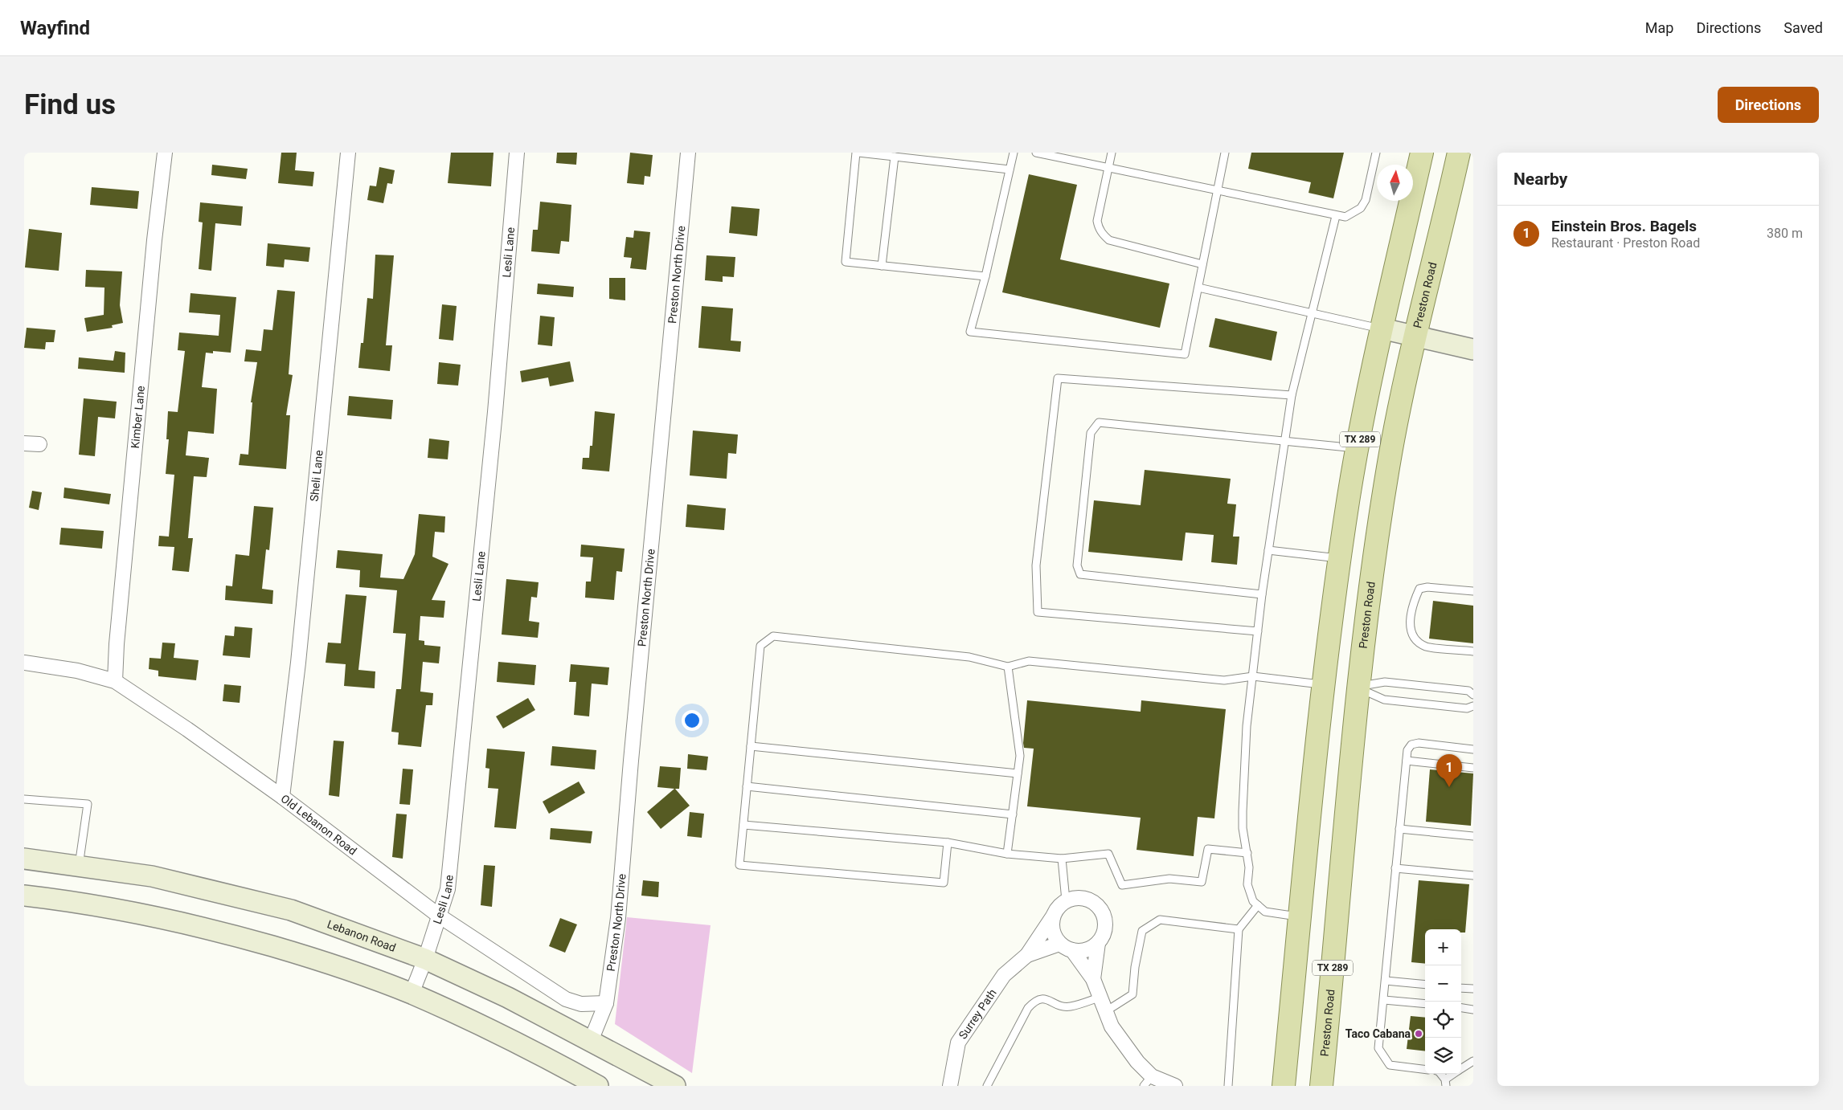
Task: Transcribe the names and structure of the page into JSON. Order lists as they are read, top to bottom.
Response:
{
  "streets": {
    "main road": ["Preston Road", "TX 289", "Lebanon Road"],
    "street": [
      "Lesli Lane",
      "Preston North Drive",
      "Kimber Lane",
      "Sheli Lane",
      "Old Lebanon Road",
      "Surrey Path"
    ]
  },
  "crossings": [
    ["Lesli Lane", "Old Lebanon Road"],
    ["Lesli Lane", "Lebanon Road"],
    ["Preston North Drive", "Old Lebanon Road"],
    ["Preston North Drive", "Lebanon Road"],
    ["Kimber Lane", "Old Lebanon Road"],
    ["Sheli Lane", "Old Lebanon Road"]
  ],
  "places": ["Taco Cabana"],
  "north": "top",
  "page": {
    "header": "Wayfind",
    "nav": ["Map", "Directions", "Saved"],
    "buttons": "Directions",
    "title": "Find us",
    "heading": "Nearby",
    "list": [
      {
        "mark": "1",
        "name": "Einstein Bros. Bagels",
        "note": "Restaurant · Preston Road",
        "value": "380 m"
      }
    ],
    "pins": "1",
    "map_buttons": ["+", "−"]
  }
}
